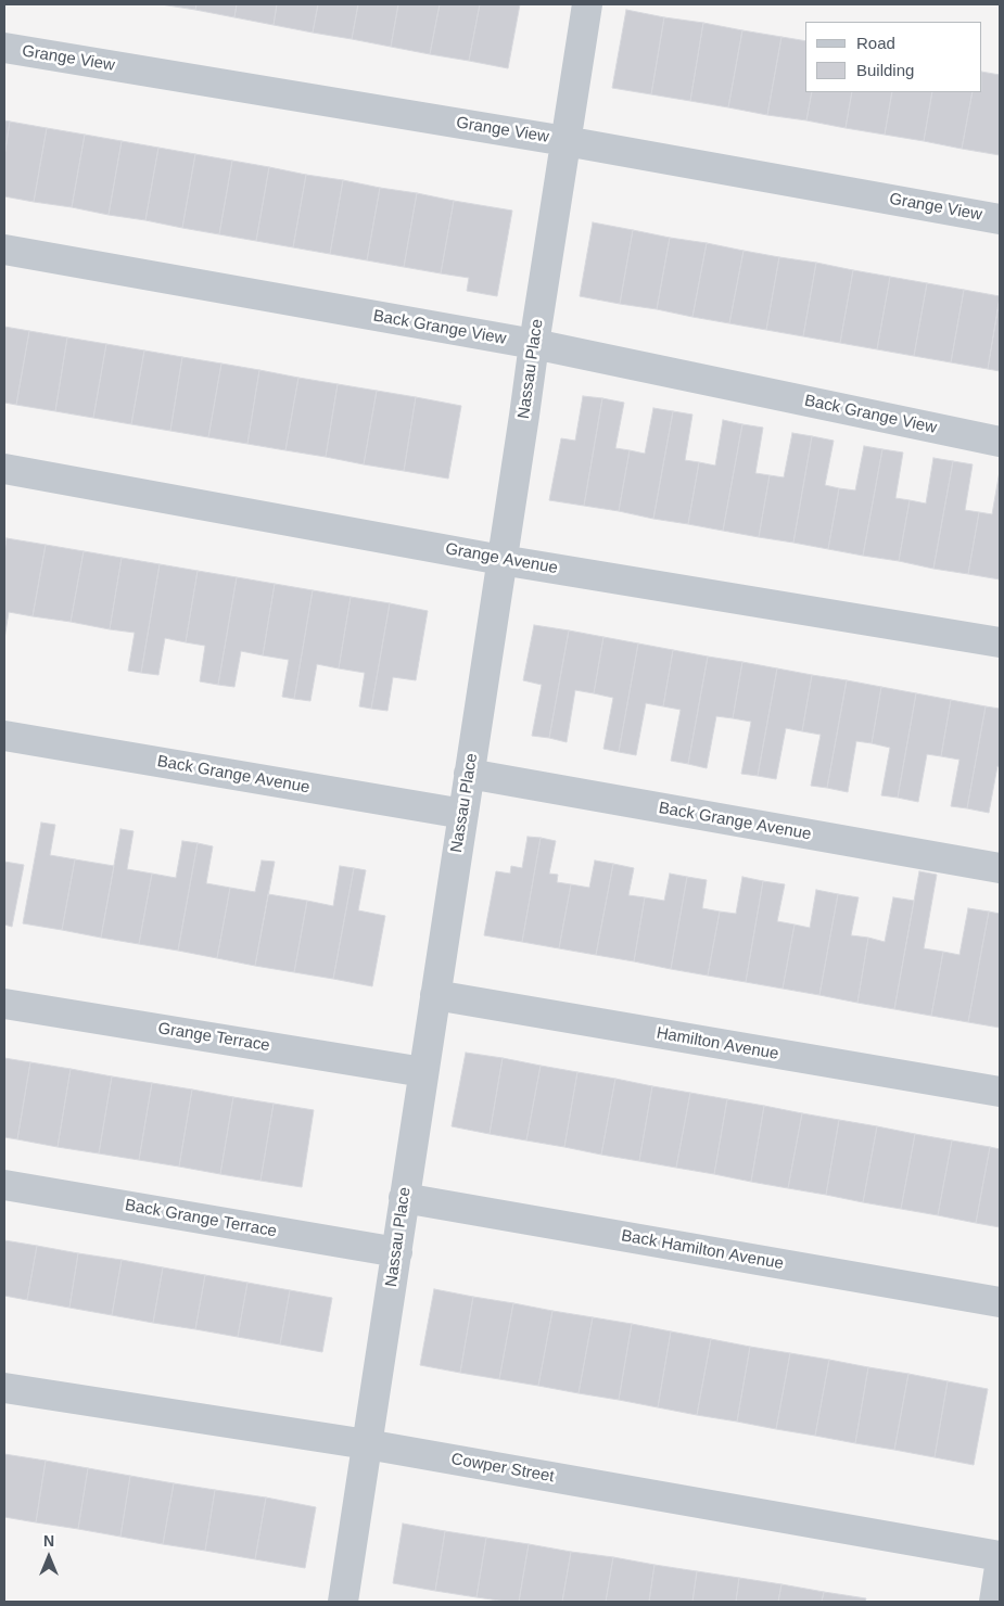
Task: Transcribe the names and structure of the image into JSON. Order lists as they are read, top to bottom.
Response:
{
  "streets": {
    "street": [
      "Grange View",
      "Back Grange View",
      "Nassau Place",
      "Grange Avenue",
      "Back Grange Avenue",
      "Grange Terrace",
      "Hamilton Avenue",
      "Back Grange Terrace",
      "Back Hamilton Avenue",
      "Cowper Street"
    ]
  },
  "crossings": [
    ["Grange View", "Nassau Place"],
    ["Back Grange View", "Nassau Place"],
    ["Nassau Place", "Grange Avenue"],
    ["Nassau Place", "Back Grange Avenue"],
    ["Nassau Place", "Grange Terrace"],
    ["Nassau Place", "Hamilton Avenue"],
    ["Nassau Place", "Back Grange Terrace"],
    ["Nassau Place", "Back Hamilton Avenue"],
    ["Nassau Place", "Cowper Street"]
  ],
  "legend": ["Road", "Building"],
  "north": "top"
}
